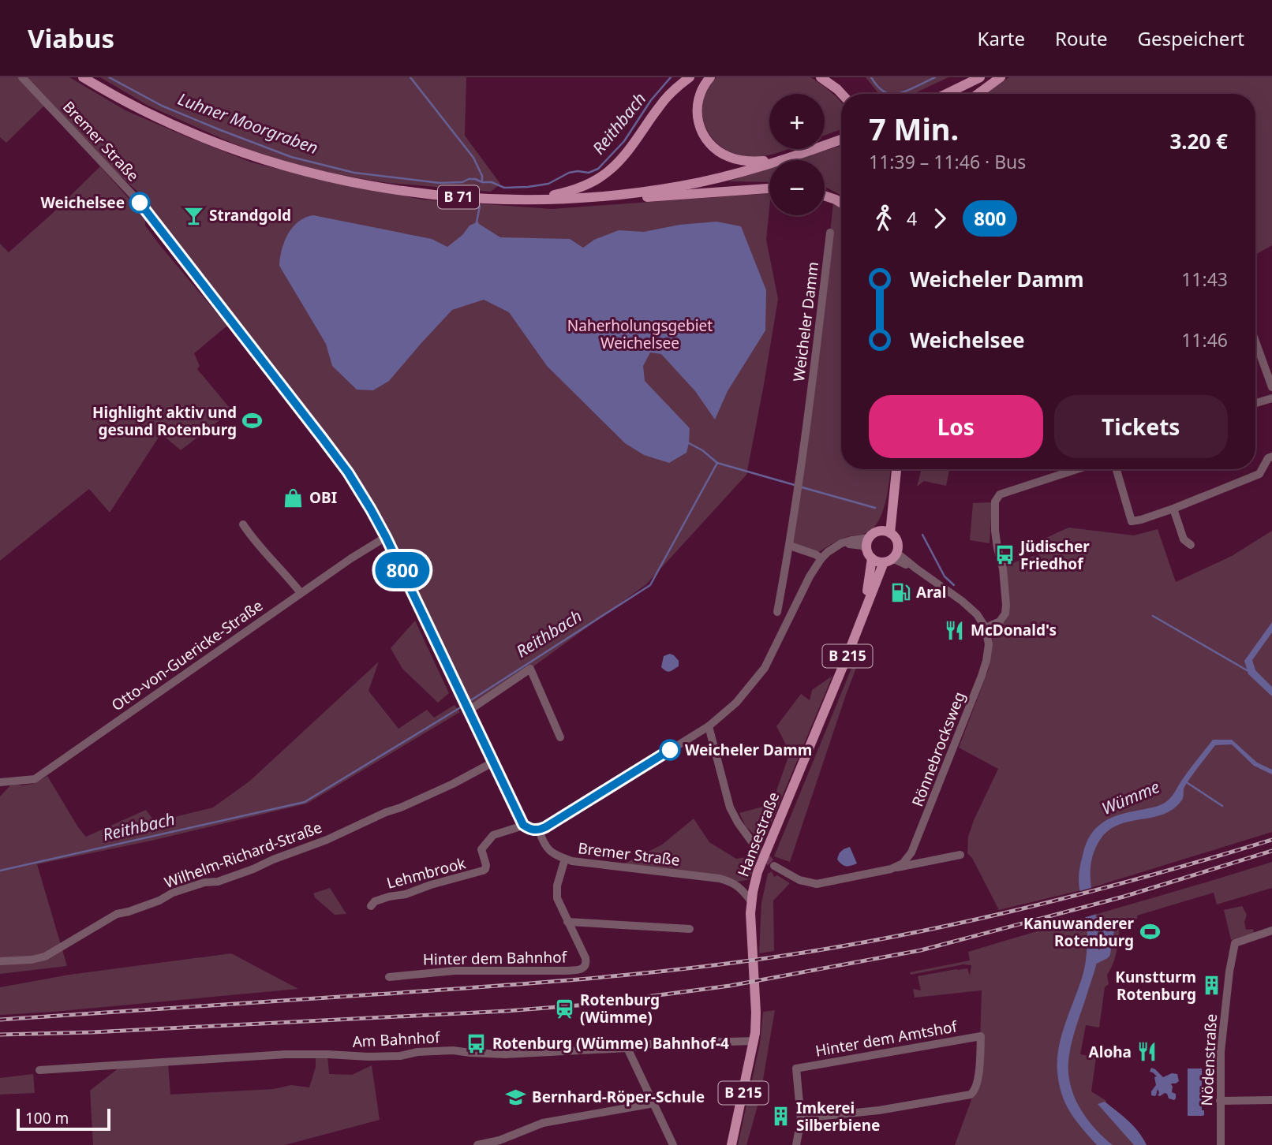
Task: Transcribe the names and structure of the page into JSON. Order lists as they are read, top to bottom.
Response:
{
  "streets": {
    "main road": ["B 71", "B 215", "Hansestraße"],
    "street": [
      "Bremer Straße",
      "Weicheler Damm",
      "Otto-von-Guericke-Straße",
      "Rönnebrocksweg",
      "Wilhelm-Richard-Straße",
      "Lehmbrook",
      "Hinter dem Bahnhof",
      "Hinter dem Amtshof",
      "Am Bahnhof",
      "Nödenstraße"
    ]
  },
  "crossings": [
    ["Bremer Straße", "Otto-von-Guericke-Straße"],
    ["Bremer Straße", "Hansestraße"],
    ["Bremer Straße", "Wilhelm-Richard-Straße"],
    ["Bremer Straße", "Lehmbrook"],
    ["Bremer Straße", "Hinter dem Bahnhof"],
    ["Hansestraße", "Am Bahnhof"]
  ],
  "water": ["Luhner Moorgraben", "Reithbach", "Wümme"],
  "parks": ["Naherholungsgebiet Weichelsee"],
  "places": {
    "other": ["Weichelsee", "Weicheler Damm"],
    "bar": ["Strandgold"],
    "sports": ["Highlight aktiv und gesund Rotenburg", "Kanuwanderer Rotenburg"],
    "shop": ["OBI"],
    "bus stop": ["Jüdischer Friedhof", "Rotenburg (Wümme) Bahnhof-4"],
    "fuel station": ["Aral"],
    "restaurant": ["McDonald's", "Aloha"],
    "building": ["Kunstturm Rotenburg", "Imkerei Silberbiene"],
    "station": ["Rotenburg (Wümme)"],
    "school or university": ["Bernhard-Röper-Schule"]
  },
  "lines": ["bus line 800"],
  "scale_bar": "100 m",
  "page": {
    "header": "Viabus",
    "nav": ["Karte", "Route", "Gespeichert"],
    "on_map": "800",
    "map_buttons": ["+", "−"],
    "heading": ["7 Min.", "11:39 – 11:46 · Bus", "3.20 €"],
    "legs": ["4", "800"],
    "list": [
      {
        "name": "Weicheler Damm",
        "value": "11:43"
      },
      {
        "name": "Weichelsee",
        "value": "11:46"
      }
    ],
    "buttons": ["Los", "Tickets"],
    "scale": "100 m"
  }
}
